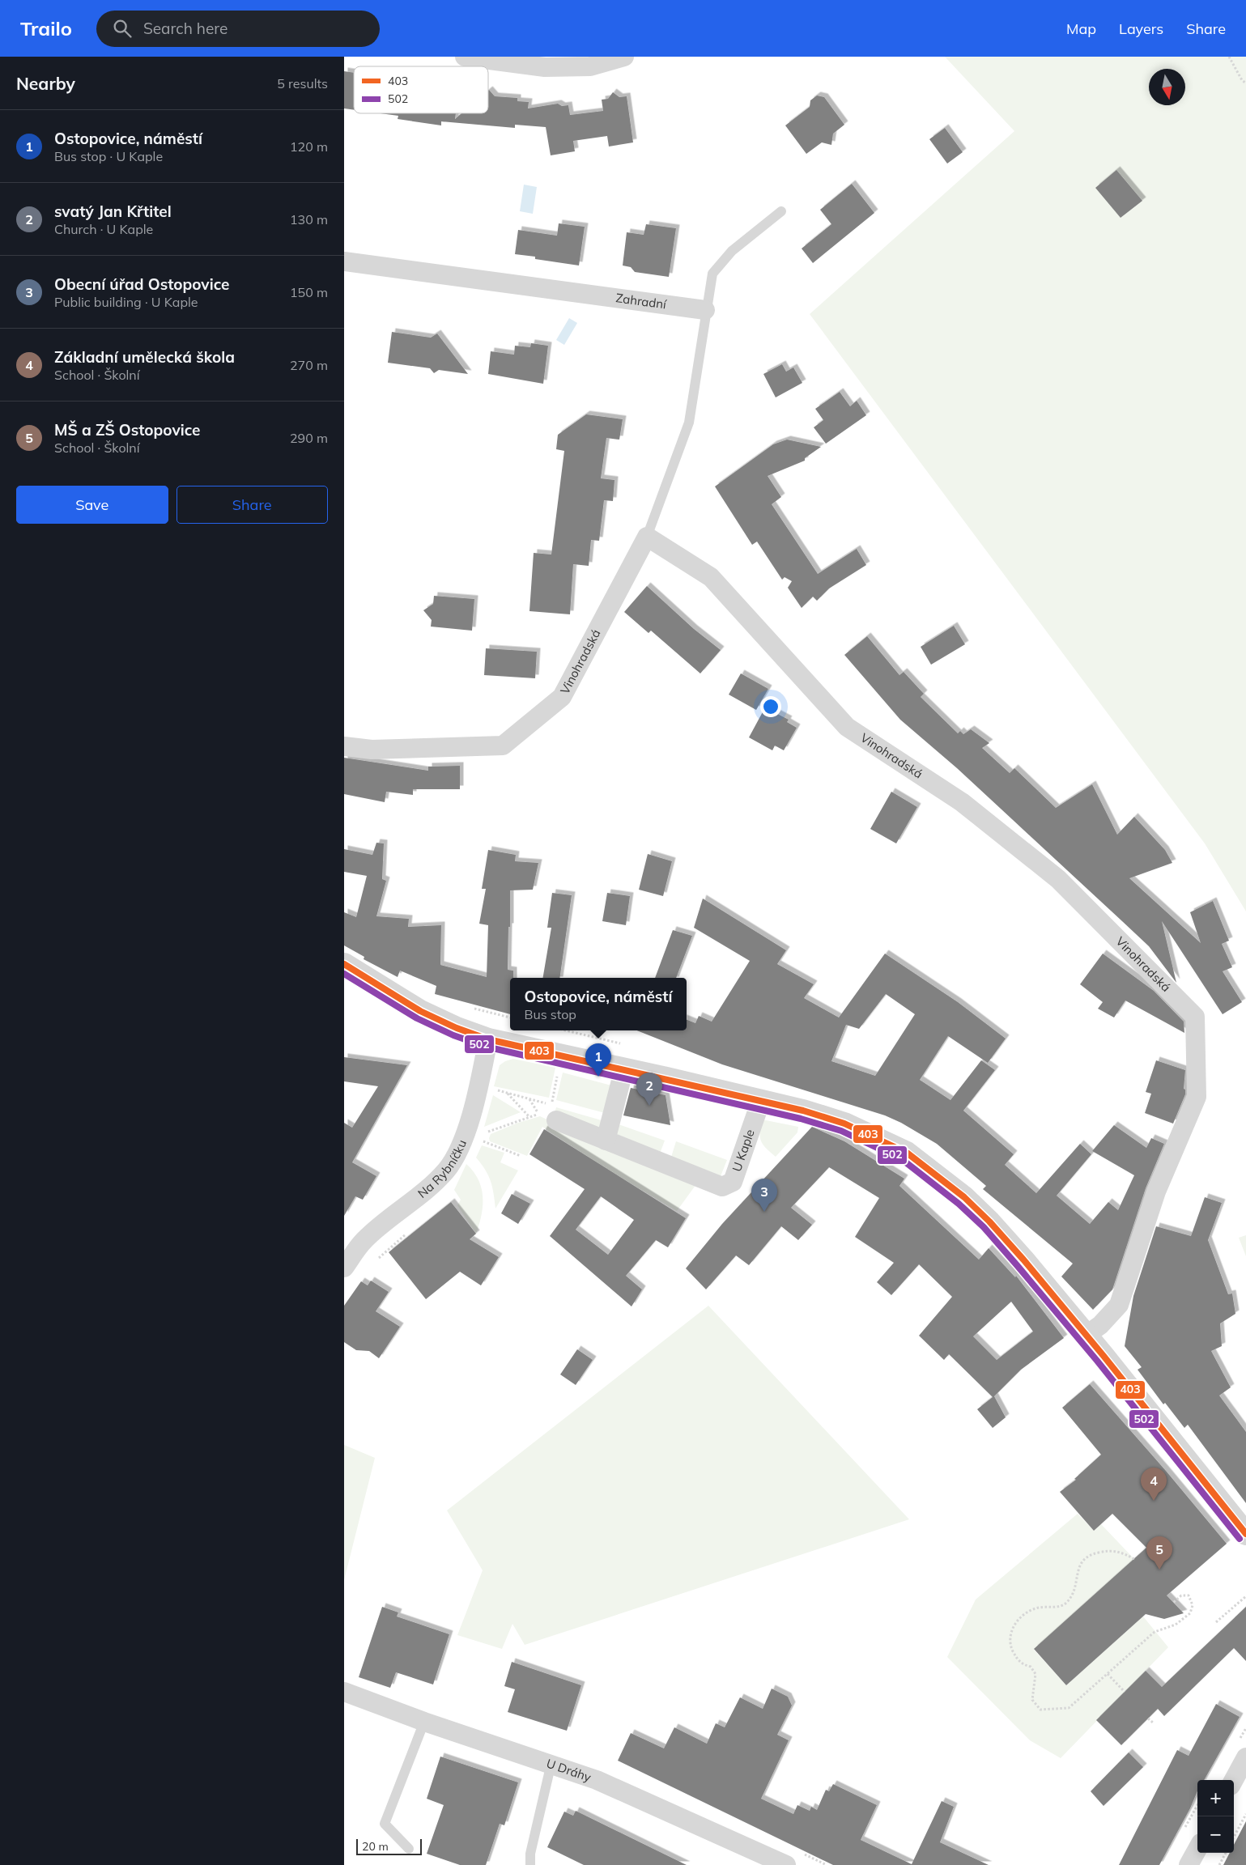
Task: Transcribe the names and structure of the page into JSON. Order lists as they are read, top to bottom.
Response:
{
  "streets": {
    "street": [
      "Zahradní",
      "Vinohradská",
      "U Kaple",
      "Na Rybníčku",
      "U Dráhy"
    ]
  },
  "lines": ["transit line 403", "transit line 502"],
  "legend": ["403", "502"],
  "scale_bar": "20 m",
  "north": "bottom",
  "page": {
    "header": "Trailo",
    "search": "Search here",
    "nav": ["Map", "Layers", "Share"],
    "heading": ["Nearby", "5 results"],
    "list": [
      {
        "mark": "1",
        "name": "Ostopovice, náměstí",
        "note": "Bus stop · U Kaple",
        "value": "120 m"
      },
      {
        "mark": "2",
        "name": "svatý Jan Křtitel",
        "note": "Church · U Kaple",
        "value": "130 m"
      },
      {
        "mark": "3",
        "name": "Obecní úřad Ostopovice",
        "note": "Public building · U Kaple",
        "value": "150 m"
      },
      {
        "mark": "4",
        "name": "Základní umělecká škola",
        "note": "School · Školní",
        "value": "270 m"
      },
      {
        "mark": "5",
        "name": "MŠ a ZŠ Ostopovice",
        "note": "School · Školní",
        "value": "290 m"
      }
    ],
    "buttons": ["Save", "Share"],
    "popup": ["Ostopovice, náměstí", "Bus stop"],
    "pins": [
      "1",
      "2",
      "3",
      "4",
      "5"
    ],
    "map_buttons": ["+", "−"],
    "scale": "20 m"
  }
}
